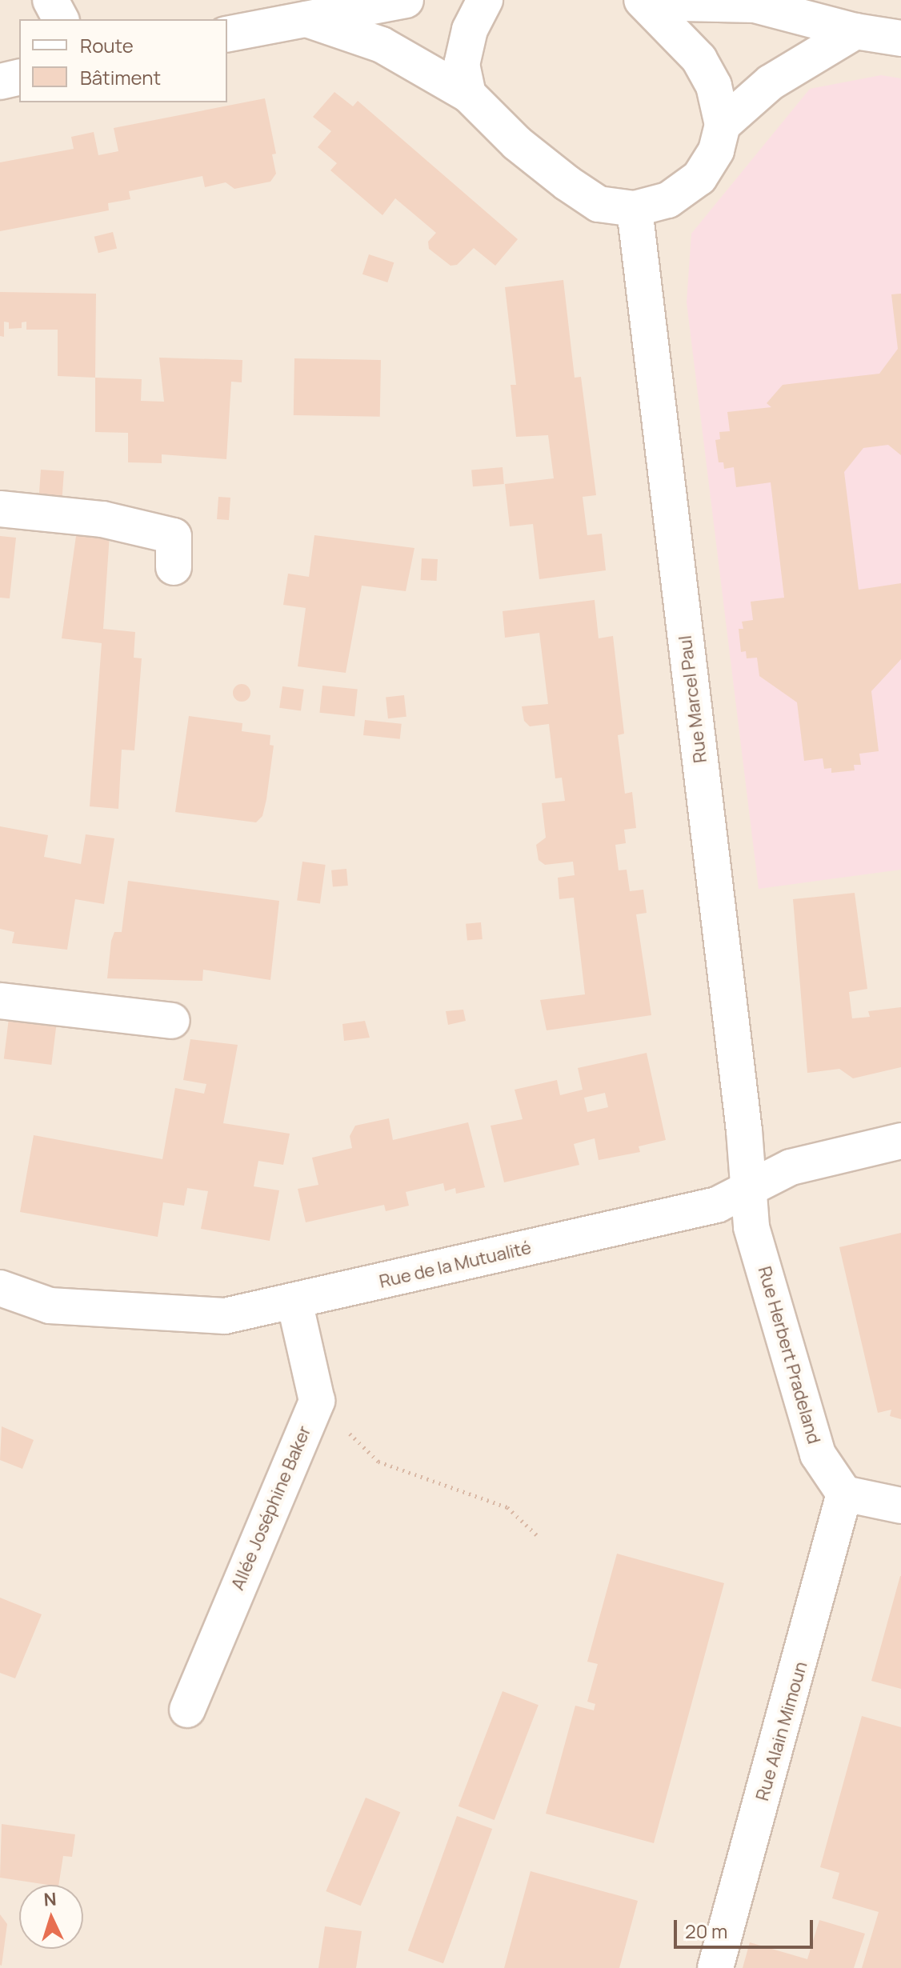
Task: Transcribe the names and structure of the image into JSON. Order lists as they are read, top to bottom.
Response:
{
  "streets": {
    "street": [
      "Rue Marcel Paul",
      "Rue de la Mutualité",
      "Rue Herbert Pradeland",
      "Allée Joséphine Baker",
      "Rue Alain Mimoun"
    ]
  },
  "crossings": [
    ["Rue Marcel Paul", "Rue de la Mutualité"],
    ["Rue Marcel Paul", "Rue Herbert Pradeland"],
    ["Rue de la Mutualité", "Rue Herbert Pradeland"],
    ["Rue Herbert Pradeland", "Rue Alain Mimoun"]
  ],
  "legend": ["Route", "Bâtiment"],
  "scale_bar": "20 m",
  "north": "top"
}
